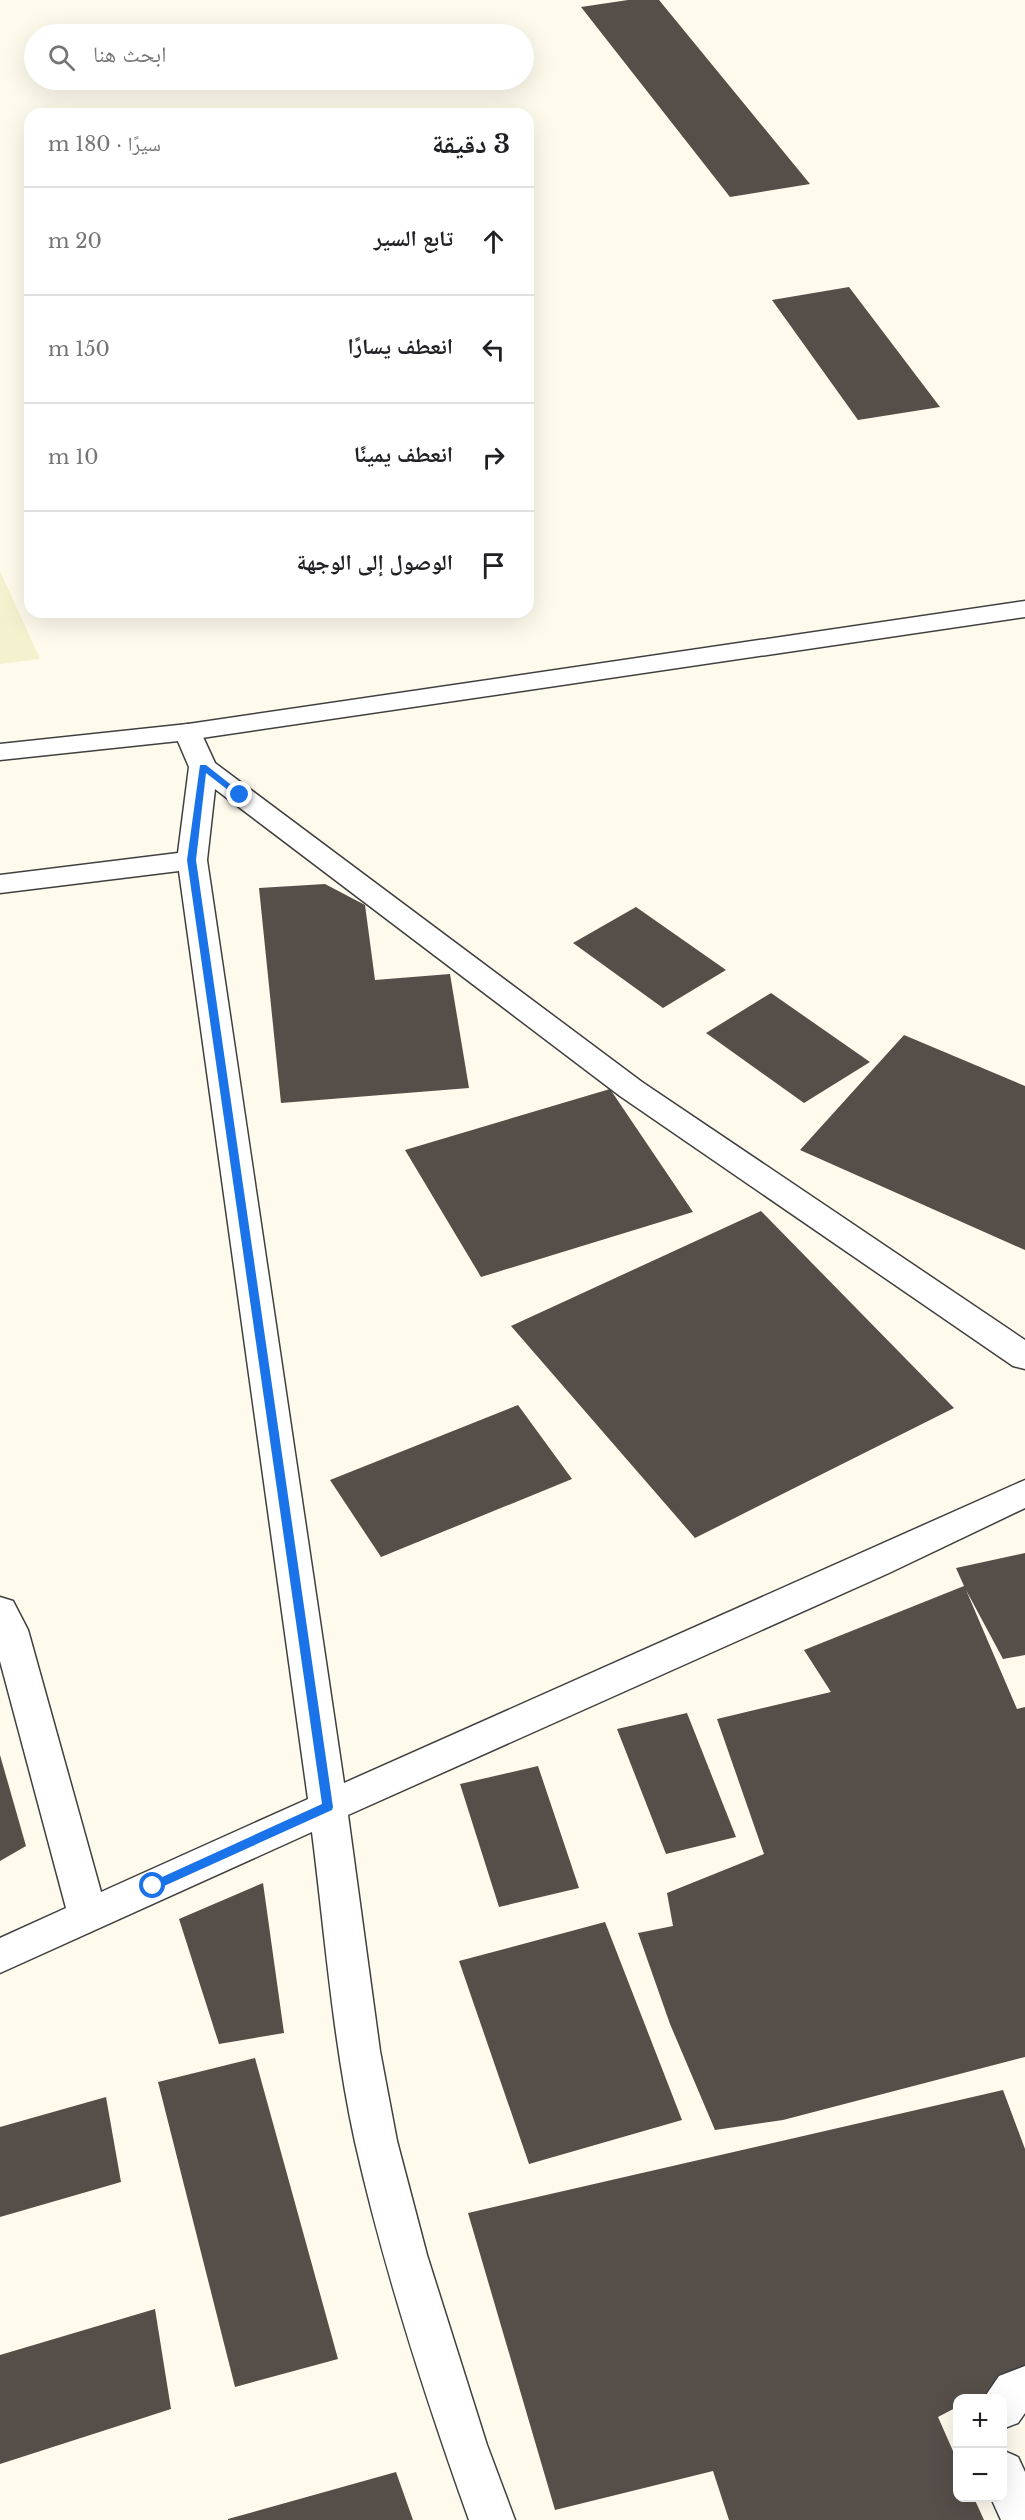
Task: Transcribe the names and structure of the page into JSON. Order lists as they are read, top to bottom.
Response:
{
  "page": {
    "search": "ابحث هنا",
    "heading": ["3 دقيقة", "سيرًا · 180 m"],
    "list": [
      ["تابع السير", "20 m"],
      ["انعطف يسارًا", "150 m"],
      ["انعطف يمينًا", "10 m"],
      "الوصول إلى الوجهة"
    ],
    "map_buttons": ["+", "−"]
  }
}
